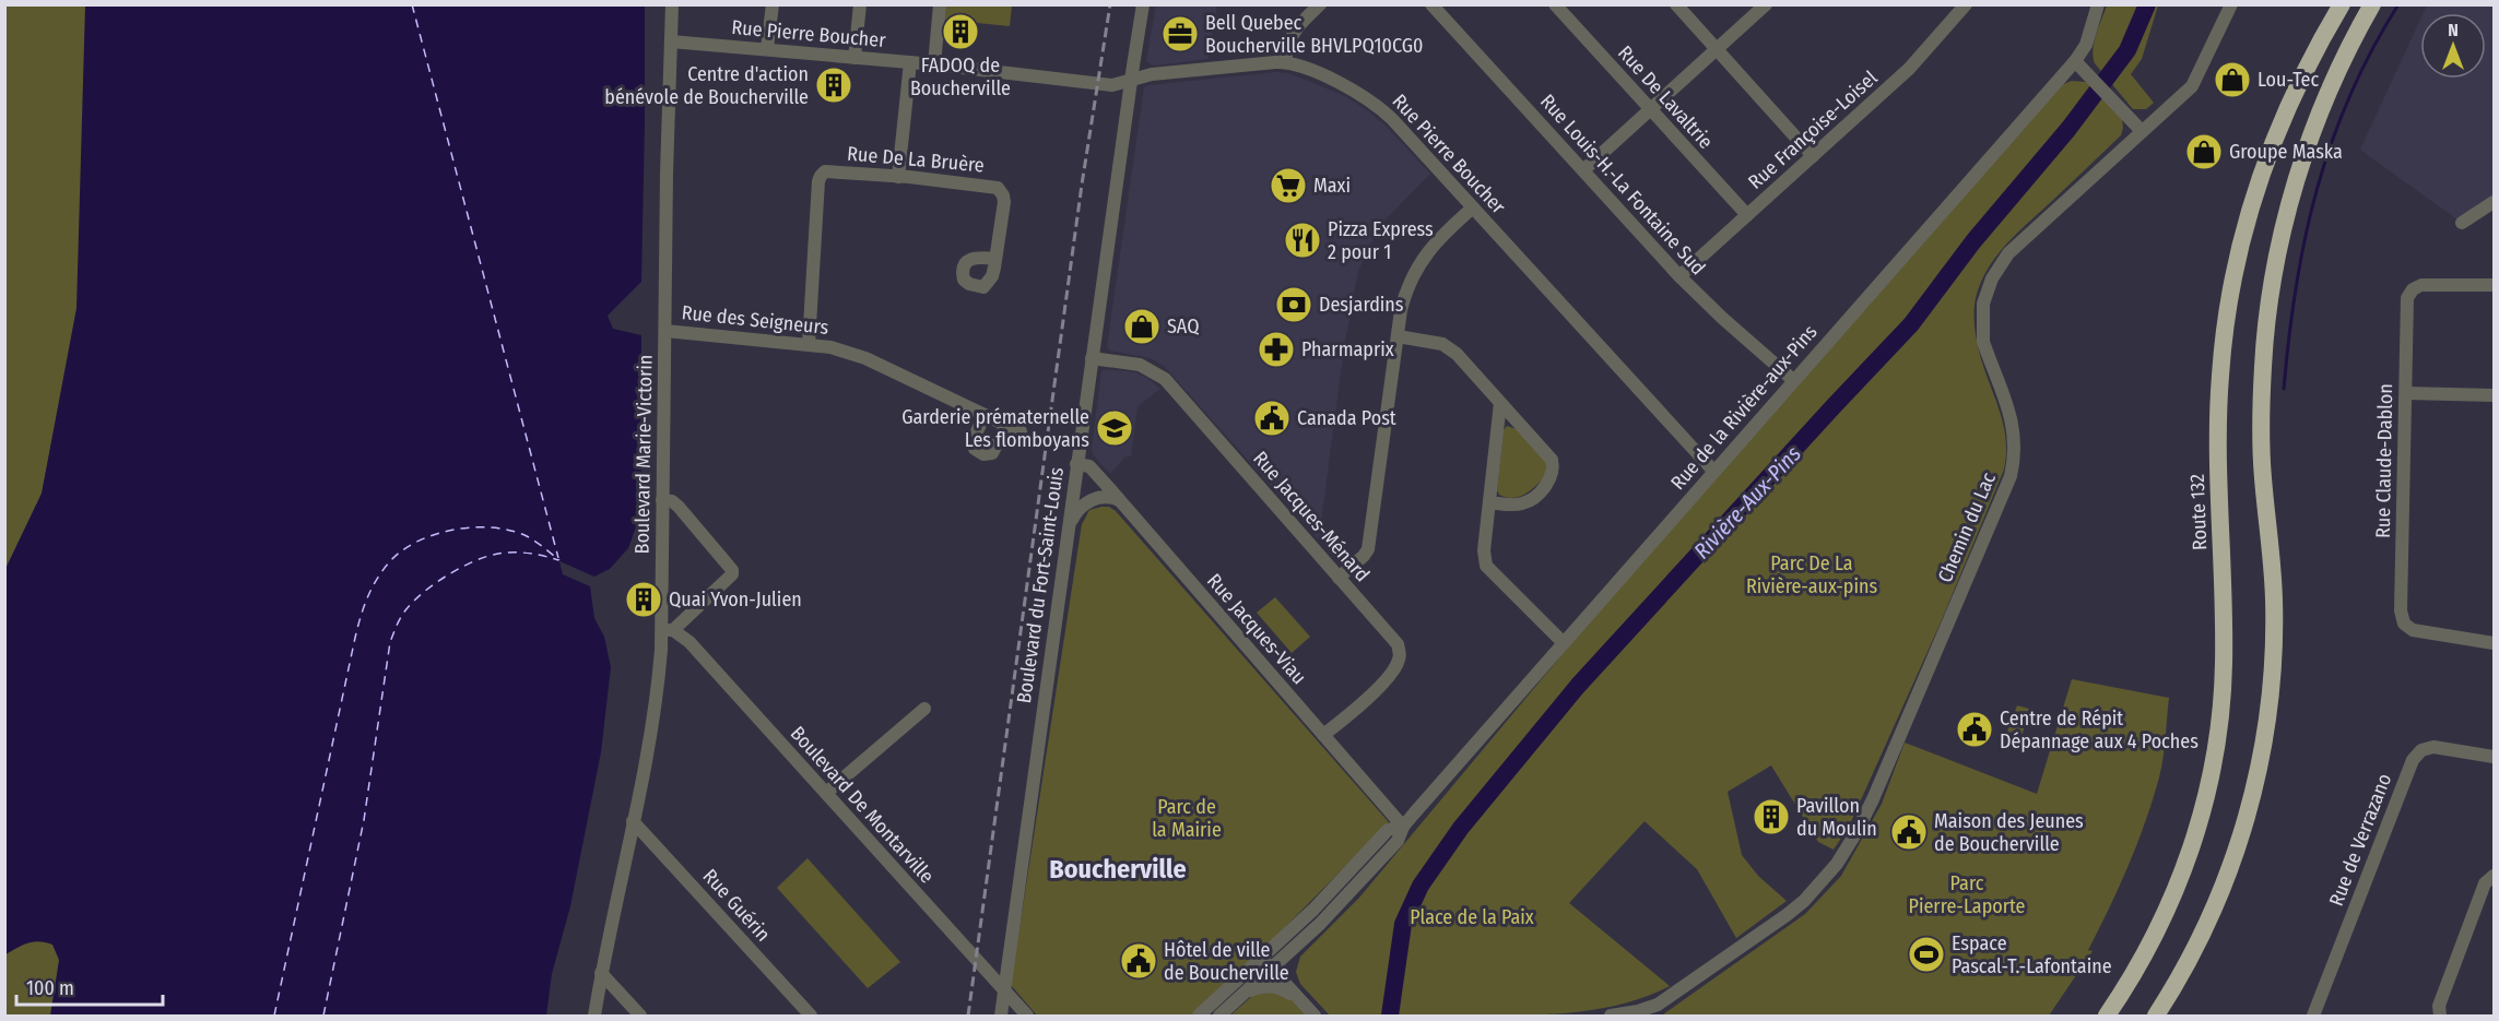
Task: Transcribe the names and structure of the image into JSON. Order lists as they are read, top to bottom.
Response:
{
  "streets": {
    "highway": ["Route 132"],
    "street": [
      "Rue Pierre Boucher",
      "Rue De Lavaltrie",
      "Rue Françoise-Loisel",
      "Rue De La Bruère",
      "Rue Louis-H.-La Fontaine Sud",
      "Rue des Seigneurs",
      "Rue de la Rivière-aux-Pins",
      "Boulevard Marie-Victorin",
      "Rue Claude-Dablon",
      "Rue Jacques-Ménard",
      "Chemin du Lac",
      "Boulevard du Fort-Saint-Louis",
      "Rue Jacques-Viau",
      "Boulevard De Montarville",
      "Rue de Verrazano",
      "Rue Guérin"
    ]
  },
  "crossings": [
    ["Rue Pierre Boucher", "Rue de la Rivière-aux-Pins"],
    ["Rue Pierre Boucher", "Boulevard Marie-Victorin"],
    ["Rue Pierre Boucher", "Boulevard du Fort-Saint-Louis"],
    ["Rue De Lavaltrie", "Rue Françoise-Loisel"],
    ["Rue Françoise-Loisel", "Rue Louis-H.-La Fontaine Sud"],
    ["Rue De La Bruère", "Rue des Seigneurs"],
    ["Rue Louis-H.-La Fontaine Sud", "Rue de la Rivière-aux-Pins"],
    ["Rue des Seigneurs", "Boulevard Marie-Victorin"],
    ["Rue de la Rivière-aux-Pins", "Rue Jacques-Viau"],
    ["Boulevard Marie-Victorin", "Boulevard De Montarville"],
    ["Boulevard Marie-Victorin", "Rue Guérin"],
    ["Rue Jacques-Ménard", "Boulevard du Fort-Saint-Louis"],
    ["Rue Jacques-Ménard", "Rue Jacques-Viau"],
    ["Boulevard du Fort-Saint-Louis", "Rue Jacques-Viau"],
    ["Boulevard du Fort-Saint-Louis", "Boulevard De Montarville"]
  ],
  "districts": ["Boucherville"],
  "water": ["Rivière-Aux-Pins"],
  "parks": [
    "Parc De La Rivière-aux-pins",
    "Parc de la Mairie",
    "Parc Pierre-Laporte",
    "Place de la Paix"
  ],
  "places": {
    "building": [
      "FADOQ de Boucherville",
      "Centre d'action bénévole de Boucherville",
      "Quai Yvon-Julien",
      "Pavillon du Moulin"
    ],
    "office": ["Bell Quebec Boucherville BHVLPQ10CG0"],
    "shop": ["Lou-Tec", "Groupe Maska", "SAQ"],
    "supermarket": ["Maxi"],
    "restaurant": ["Pizza Express 2 pour 1"],
    "bank": ["Desjardins"],
    "pharmacy": ["Pharmaprix"],
    "public building": [
      "Canada Post",
      "Centre de Répit Dépannage aux 4 Poches",
      "Maison des Jeunes de Boucherville",
      "Hôtel de ville de Boucherville"
    ],
    "school or university": ["Garderie prématernelle Les flomboyans"],
    "sports": ["Espace Pascal-T.-Lafontaine"]
  },
  "scale_bar": "100 m",
  "north": "top"
}
